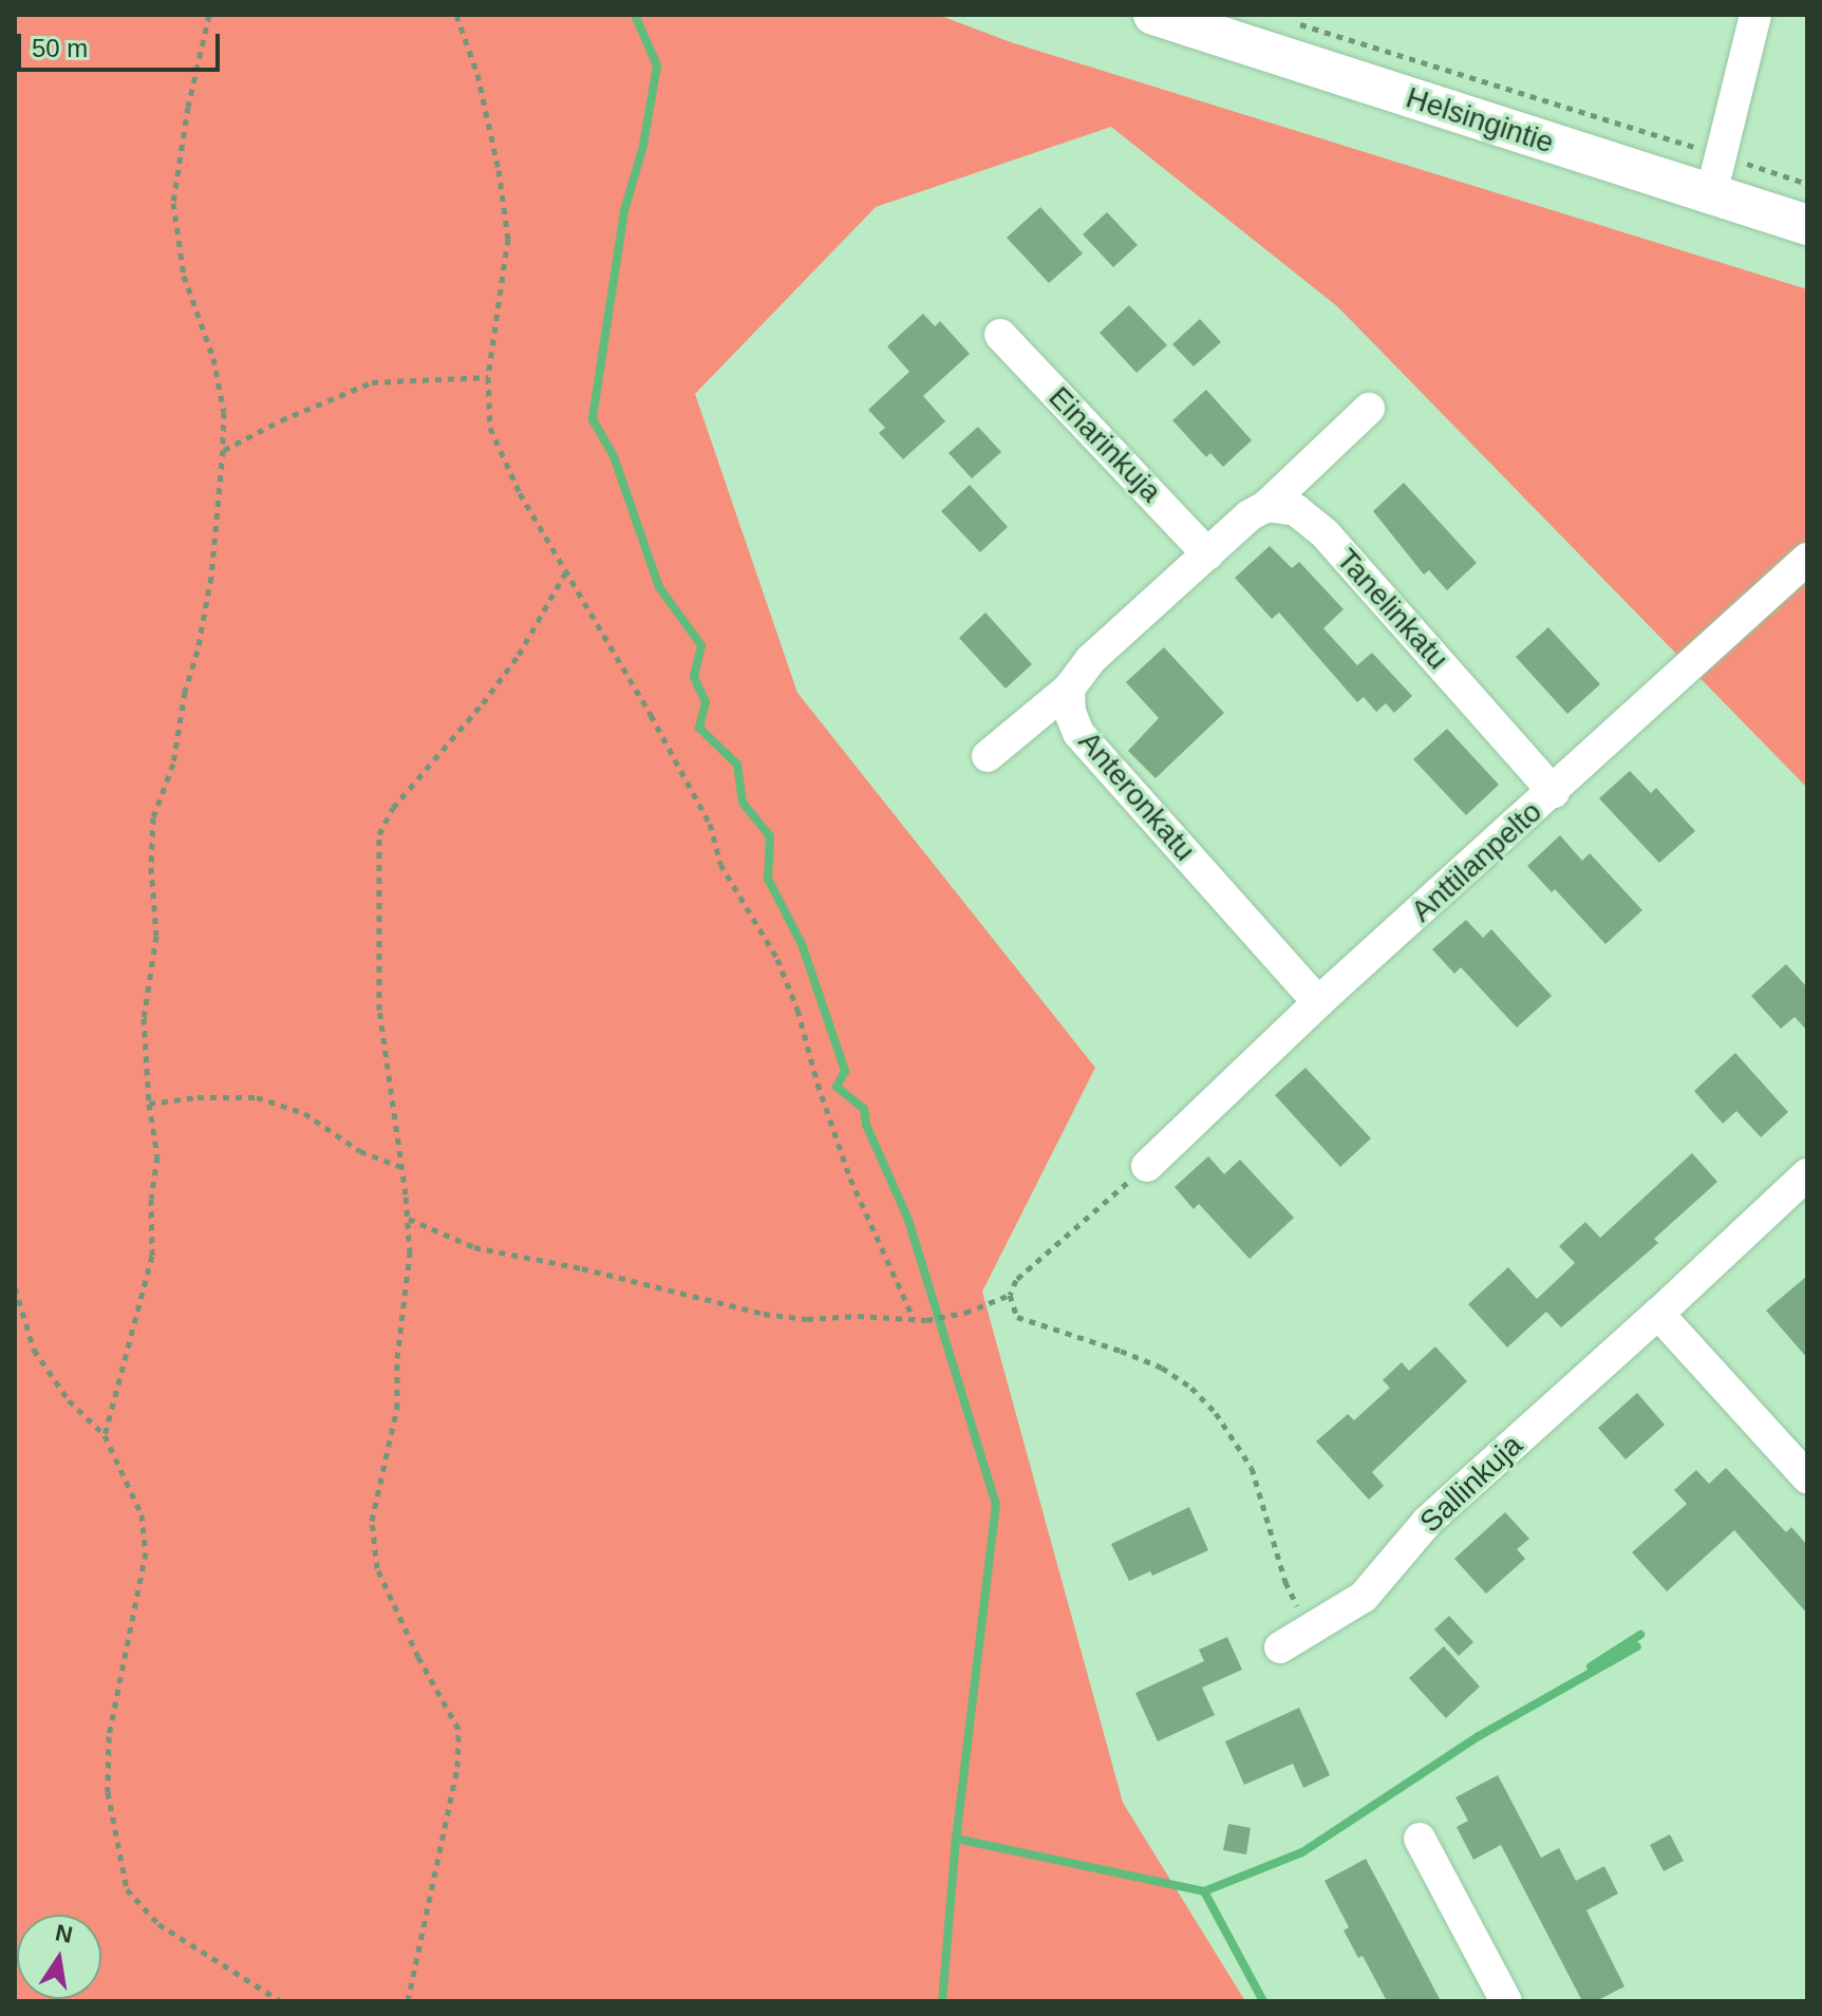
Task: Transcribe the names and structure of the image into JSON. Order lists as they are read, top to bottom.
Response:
{
  "streets": {
    "main road": ["Helsingintie"],
    "street": [
      "Einarinkuja",
      "Tanelinkatu",
      "Anteronkatu",
      "Anttilanpelto",
      "Sallinkuja"
    ]
  },
  "crossings": [
    ["Tanelinkatu", "Anttilanpelto"],
    ["Anteronkatu", "Anttilanpelto"]
  ],
  "scale_bar": "50 m",
  "north": "top"
}
